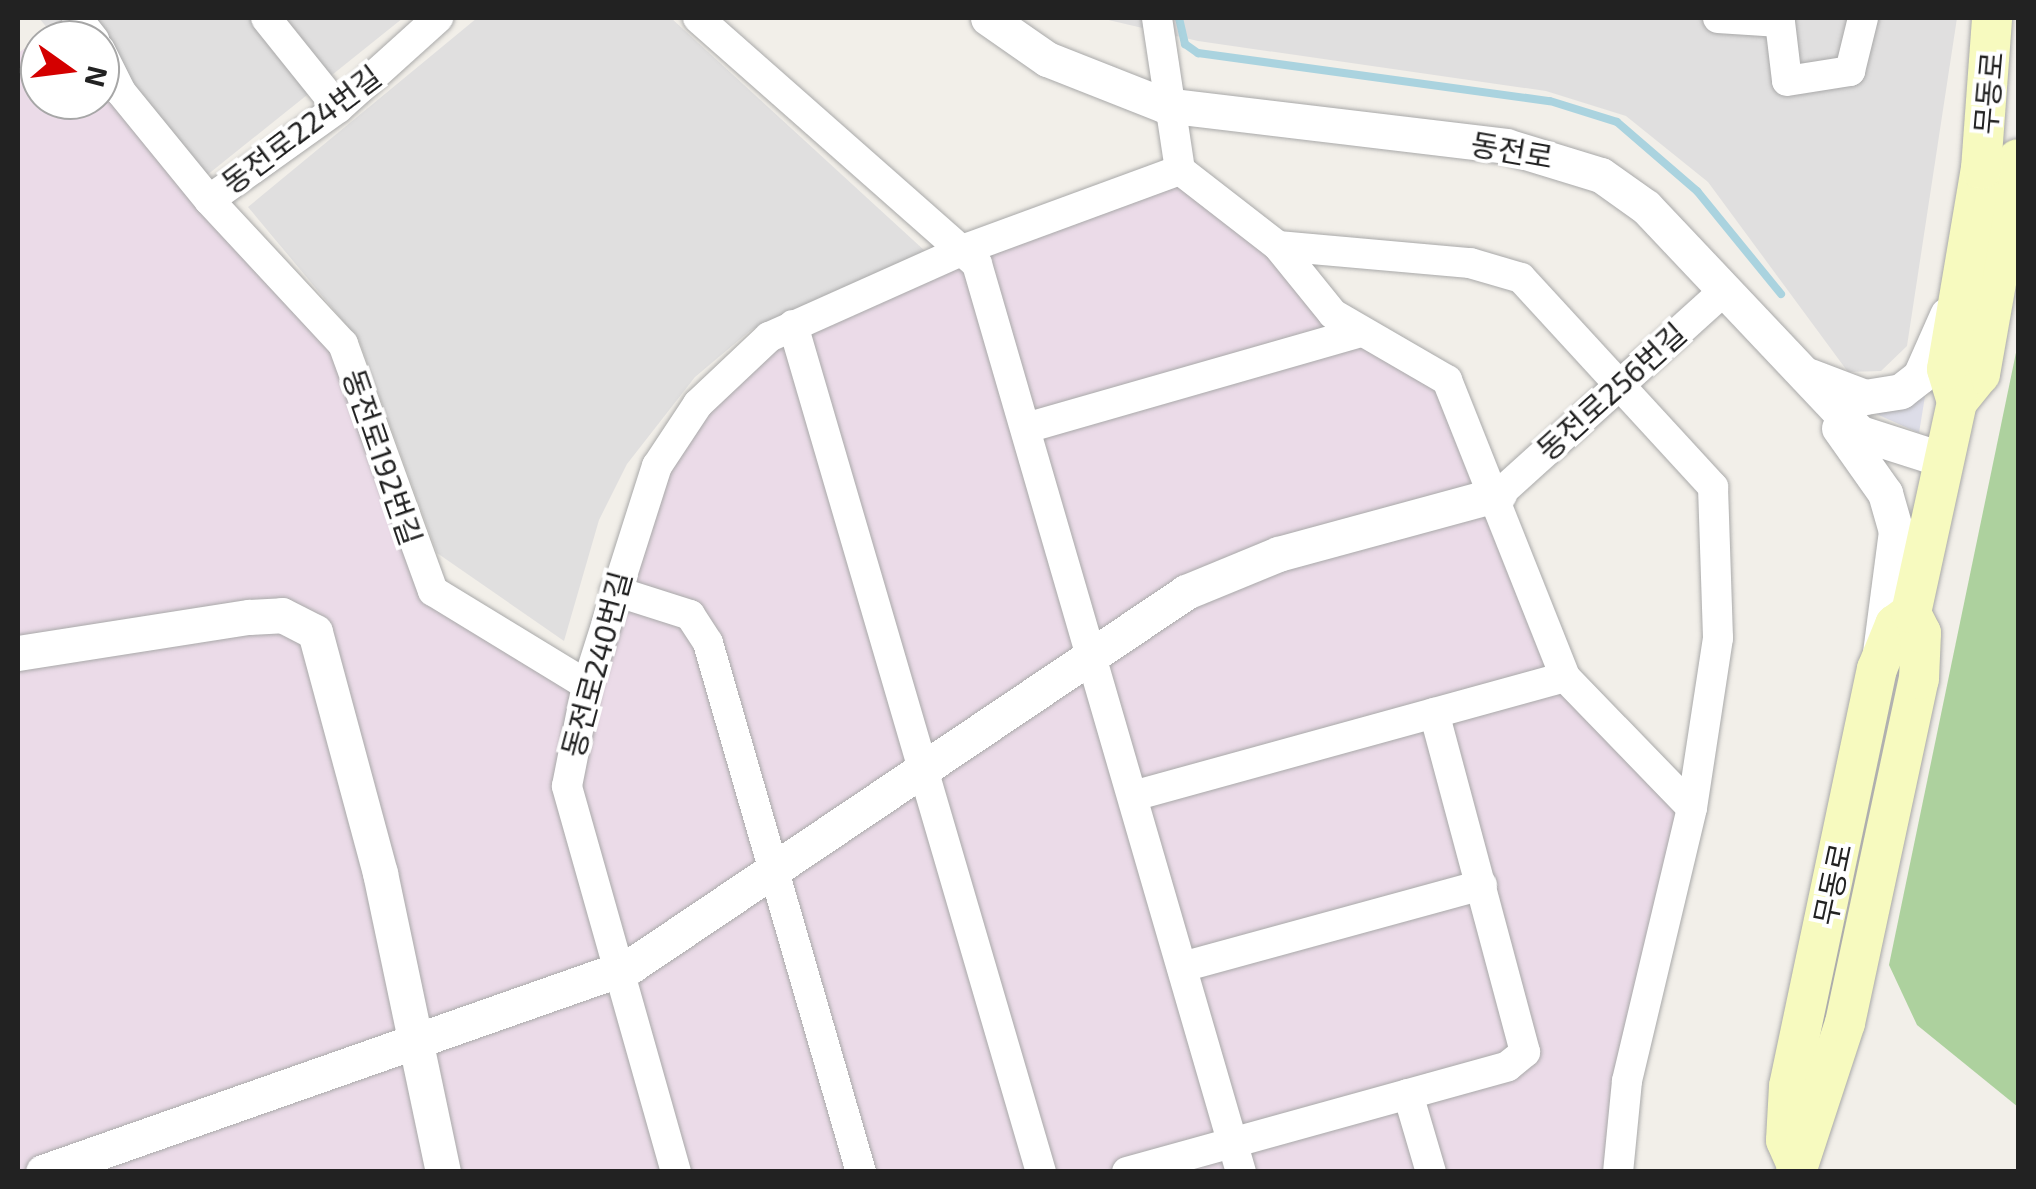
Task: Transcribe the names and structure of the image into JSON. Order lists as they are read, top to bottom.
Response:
{
  "streets": {
    "main road": ["무동로"],
    "street": [
      "동전로224번길",
      "동전로",
      "동전로256번길",
      "동전로192번길",
      "동전로240번길"
    ]
  },
  "crossings": [
    ["무동로", "동전로"],
    ["동전로224번길", "동전로192번길"],
    ["동전로", "동전로256번길"],
    ["동전로192번길", "동전로240번길"]
  ],
  "north": "right"
}
